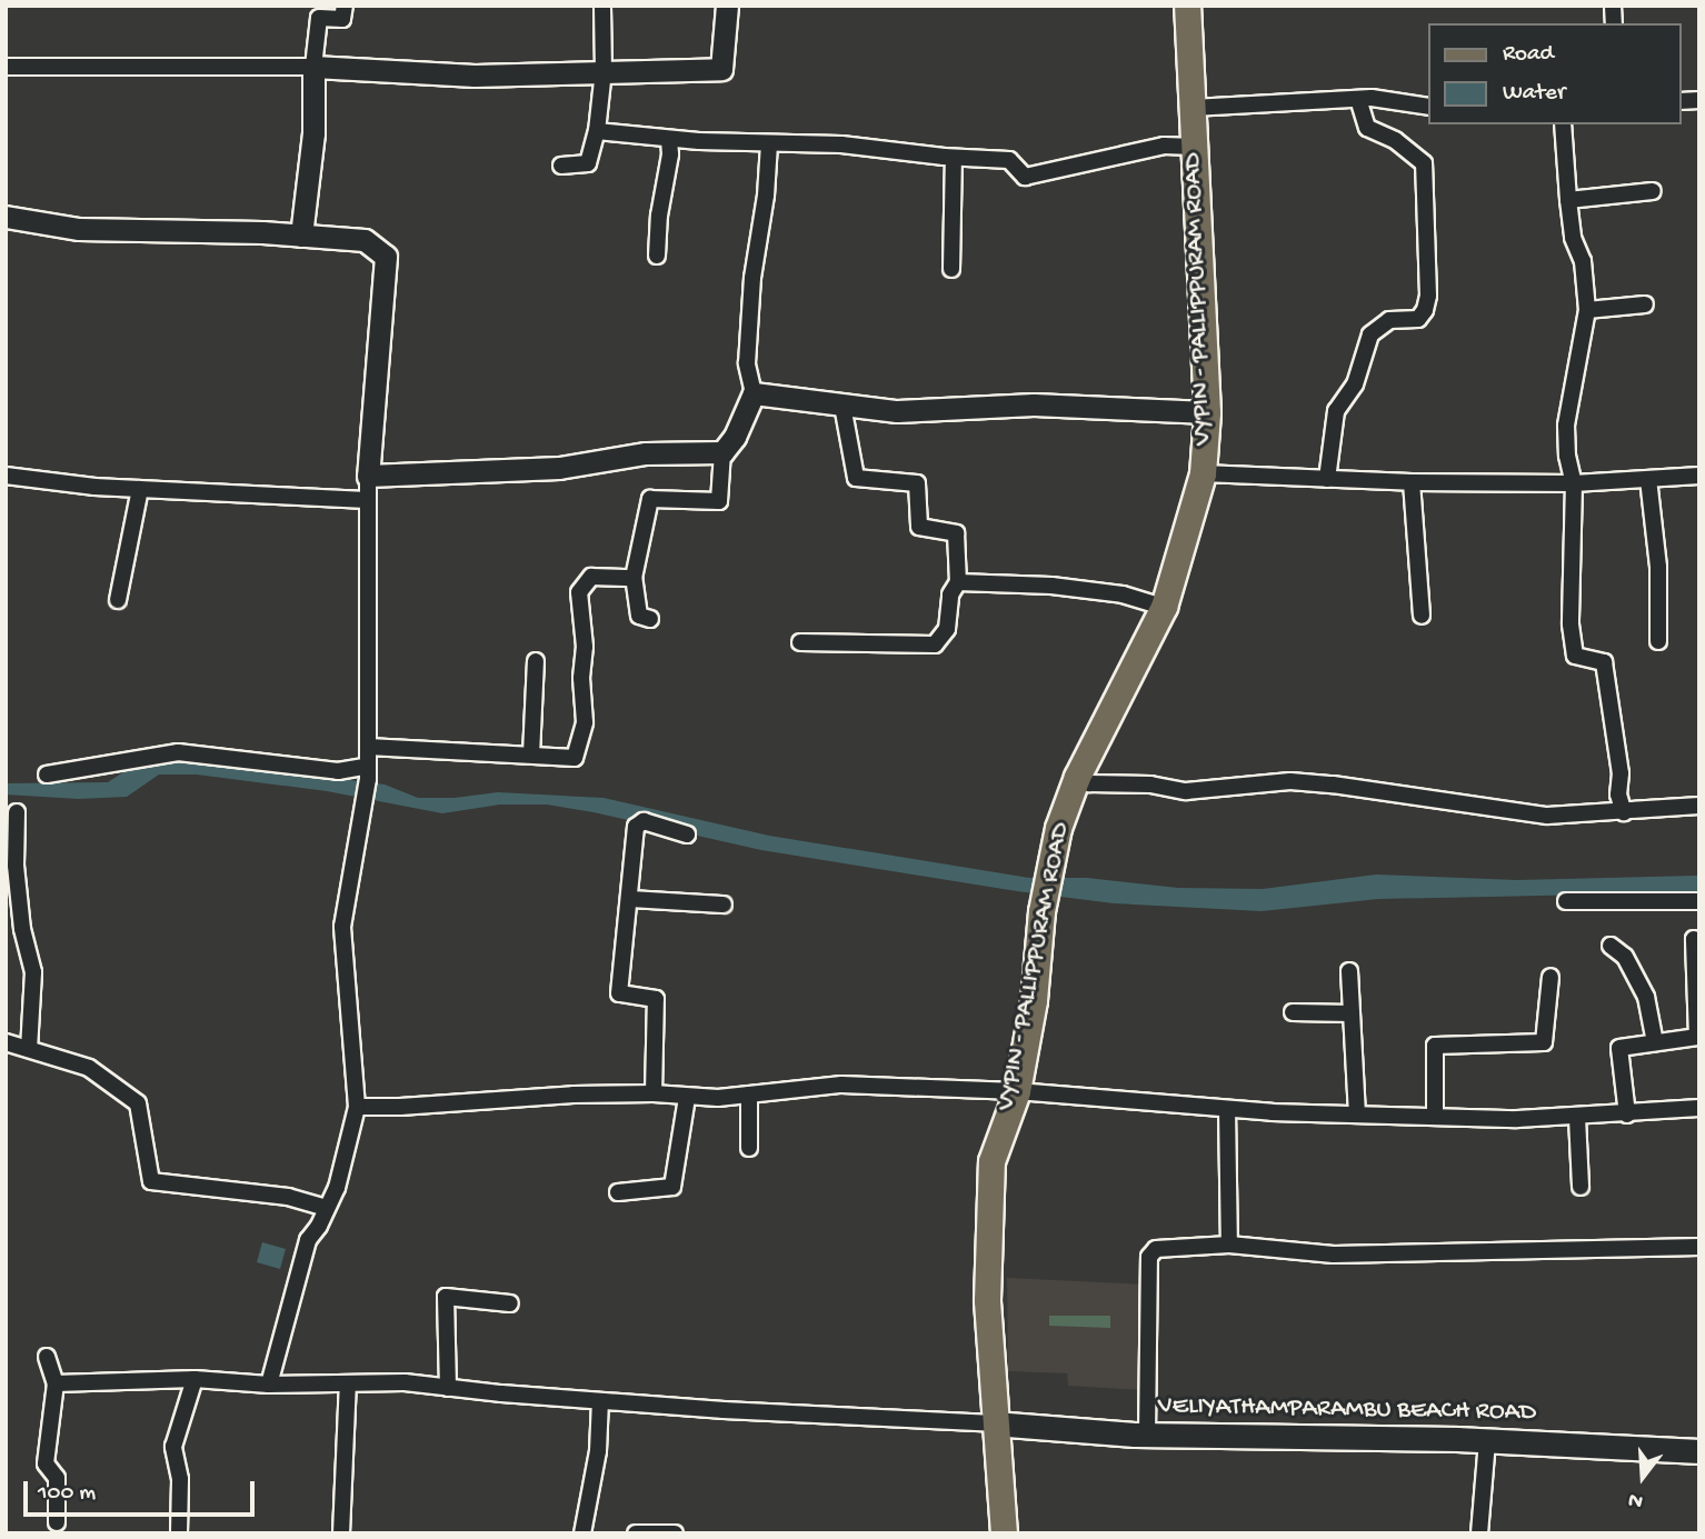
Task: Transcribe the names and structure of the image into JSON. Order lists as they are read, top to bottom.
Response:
{
  "streets": {
    "main road": ["VYPIN - PALLIPPURAM ROAD", "VELIYATHAMPARAMBU BEACH ROAD"]
  },
  "crossings": [
    ["VYPIN - PALLIPPURAM ROAD", "VELIYATHAMPARAMBU BEACH ROAD"]
  ],
  "legend": ["Road", "Water"],
  "scale_bar": "100 m",
  "north": "bottom"
}
